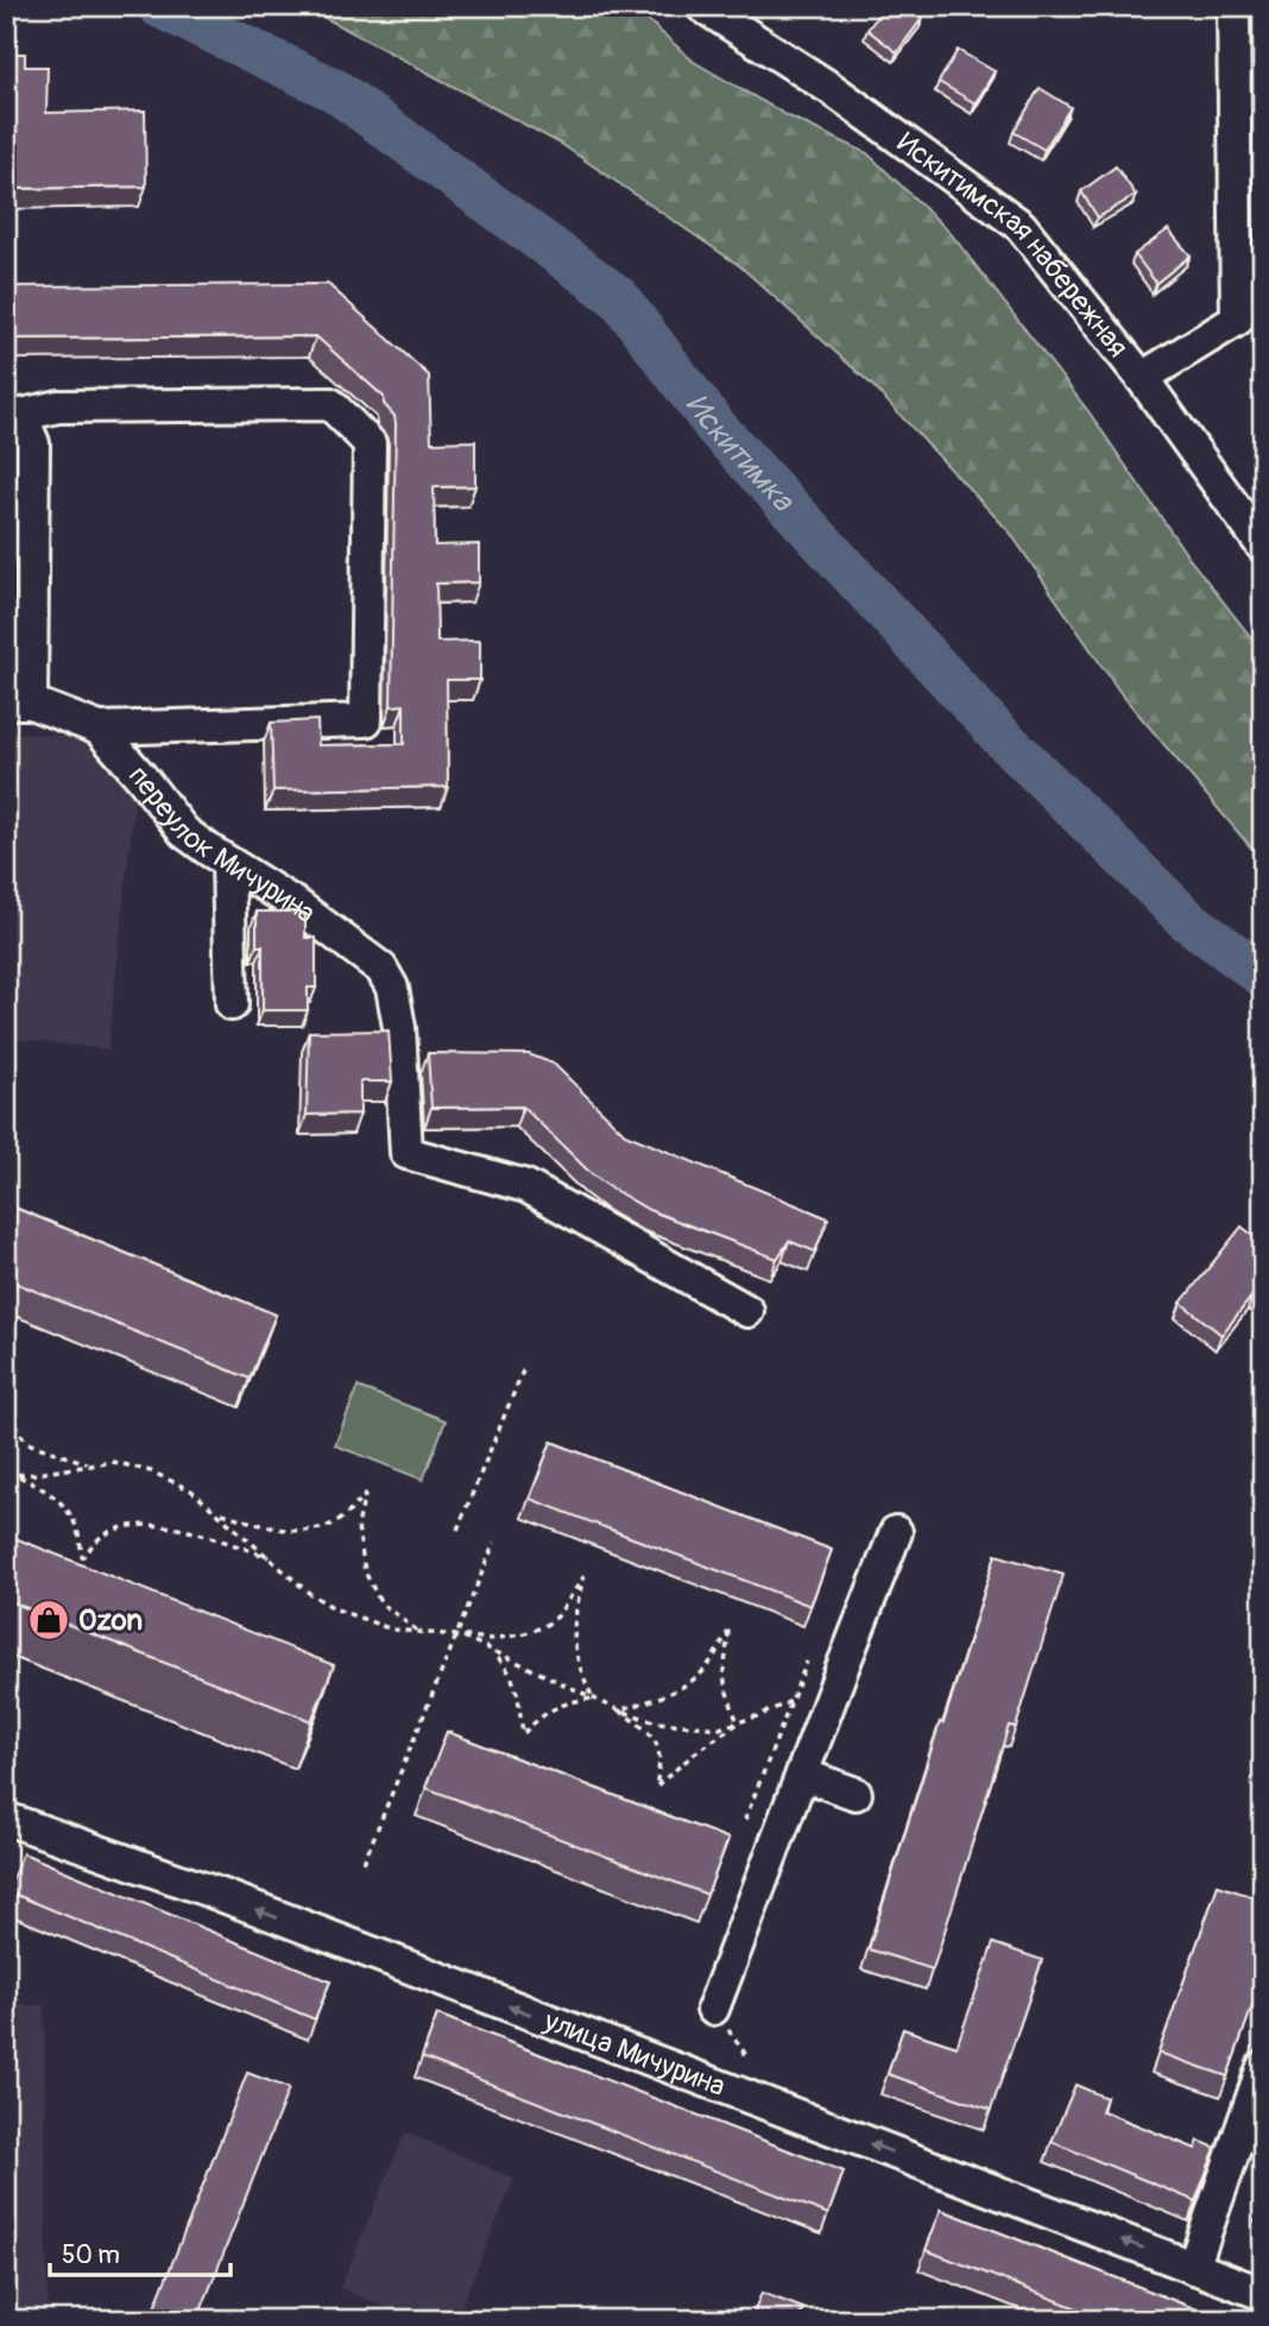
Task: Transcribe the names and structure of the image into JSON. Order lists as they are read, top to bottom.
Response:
{
  "streets": {
    "street": ["Искитимская набережная", "переулок Мичурина", "улица Мичурина"]
  },
  "one_way": ["улица Мичурина"],
  "water": ["Искитимка"],
  "places": {
    "shop": ["Ozon"]
  },
  "scale_bar": "50 m"
}
